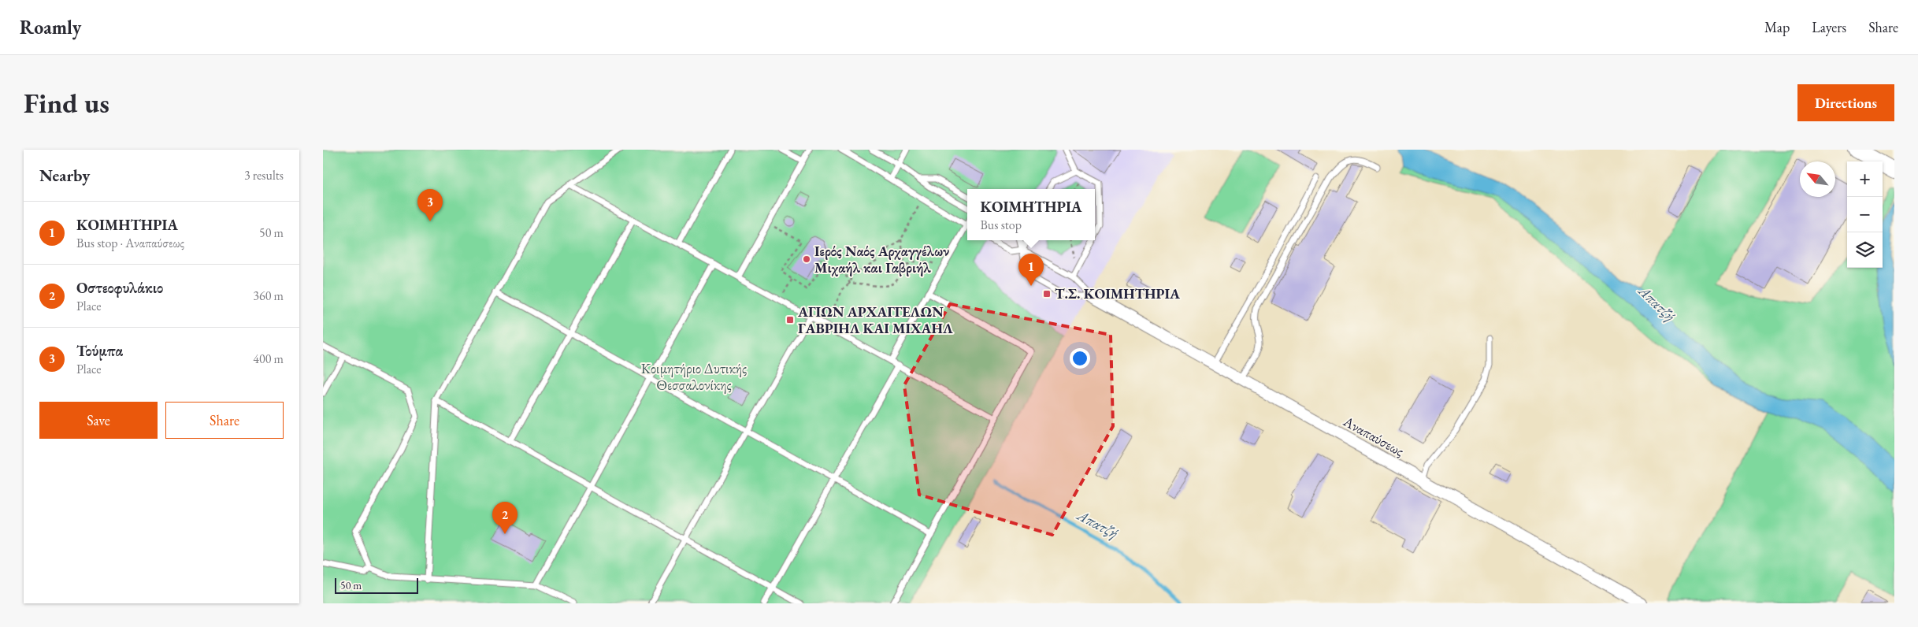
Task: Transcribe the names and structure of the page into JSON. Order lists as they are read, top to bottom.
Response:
{
  "streets": {
    "street": ["Αναπαύσεως"]
  },
  "water": ["Απατζή"],
  "parks": ["Κοιμητήριο Δυτικής Θεσσαλονίκης"],
  "places": {
    "other": ["Ιερός Ναός Αρχαγγέλων Μιχαήλ και Γαβριήλ"],
    "transit": ["Τ.Σ. ΚΟΙΜΗΤΗΡΙΑ", "ΑΓΙΩΝ ΑΡΧΑΓΓΕΛΩΝ ΓΑΒΡΙΗΛ ΚΑΙ ΜΙΧΑΗΛ"]
  },
  "scale_bar": "50 m",
  "north": "top left",
  "page": {
    "header": "Roamly",
    "nav": ["Map", "Layers", "Share"],
    "buttons": [
      "Directions",
      ["Save", "Share"]
    ],
    "title": "Find us",
    "heading": ["Nearby", "3 results"],
    "map_buttons": ["+", "−"],
    "popup": ["ΚΟΙΜΗΤΗΡΙΑ", "Bus stop"],
    "pins": ["3", "1", "2"],
    "list": [
      {
        "mark": "1",
        "name": "ΚΟΙΜΗΤΗΡΙΑ",
        "note": "Bus stop · Αναπαύσεως",
        "value": "50 m"
      },
      {
        "mark": "2",
        "name": "Οστεοφυλάκιο",
        "note": "Place",
        "value": "360 m"
      },
      {
        "mark": "3",
        "name": "Τούμπα",
        "note": "Place",
        "value": "400 m"
      }
    ],
    "scale": "50 m"
  }
}
